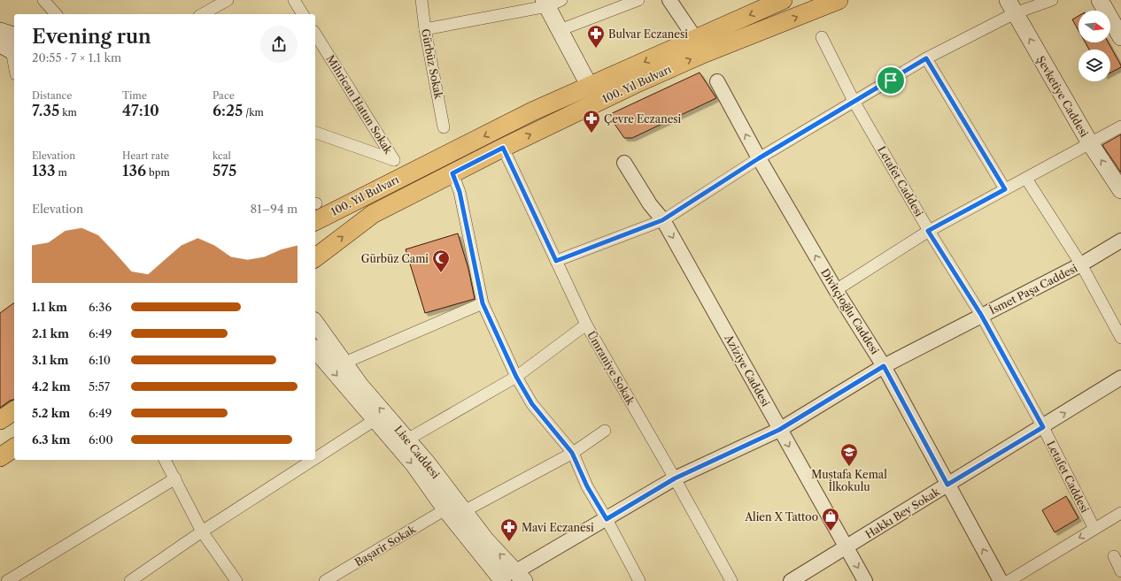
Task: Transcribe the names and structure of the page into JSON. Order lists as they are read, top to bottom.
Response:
{
  "streets": {
    "main road": ["100. Yıl Bulvarı", "Şevketiye Caddesi", "Lise Caddesi"],
    "street": [
      "Gürbüz Sokak",
      "Mihrican Hatun Sokak",
      "Letafet Caddesi",
      "İsmet Paşa Caddesi",
      "Divitçioğlu Caddesi",
      "Ümraniye Sokak",
      "Aziziye Caddesi",
      "Hakkı Bey Sokak",
      "Başarir Sokak"
    ]
  },
  "crossings": [
    ["100. Yıl Bulvarı", "Ümraniye Sokak"],
    ["Letafet Caddesi", "İsmet Paşa Caddesi"],
    ["Letafet Caddesi", "Hakkı Bey Sokak"],
    ["İsmet Paşa Caddesi", "Divitçioğlu Caddesi"],
    ["İsmet Paşa Caddesi", "Ümraniye Sokak"],
    ["İsmet Paşa Caddesi", "Aziziye Caddesi"],
    ["İsmet Paşa Caddesi", "Lise Caddesi"],
    ["Divitçioğlu Caddesi", "Hakkı Bey Sokak"],
    ["Aziziye Caddesi", "Hakkı Bey Sokak"],
    ["Lise Caddesi", "Başarir Sokak"]
  ],
  "one_way": ["Şevketiye Caddesi", "Divitçioğlu Caddesi", "Aziziye Caddesi"],
  "places": {
    "pharmacy": ["Bulvar Eczanesi", "Çevre Eczanesi", "Mavi Eczanesi"],
    "mosque": ["Gürbüz Cami"],
    "school or university": ["Mustafa Kemal İlkokulu"],
    "shop": ["Alien X Tattoo"]
  },
  "north": "right",
  "page": {
    "heading": ["Evening run", "20:55 · 7 × 1.1 km"],
    "stats": [
      ["Distance", "7.35 km"],
      ["Time", "47:10"],
      ["Pace", "6:25 /km"],
      ["Elevation", "133 m"],
      ["Heart rate", "136 bpm"],
      ["kcal", "575"]
    ],
    "chart": ["Elevation", "81–94 m"],
    "list": [
      {
        "name": "1.1 km",
        "note": "6:36"
      },
      {
        "name": "2.1 km",
        "note": "6:49"
      },
      {
        "name": "3.1 km",
        "note": "6:10"
      },
      {
        "name": "4.2 km",
        "note": "5:57"
      },
      {
        "name": "5.2 km",
        "note": "6:49"
      },
      {
        "name": "6.3 km",
        "note": "6:00"
      }
    ]
  }
}
